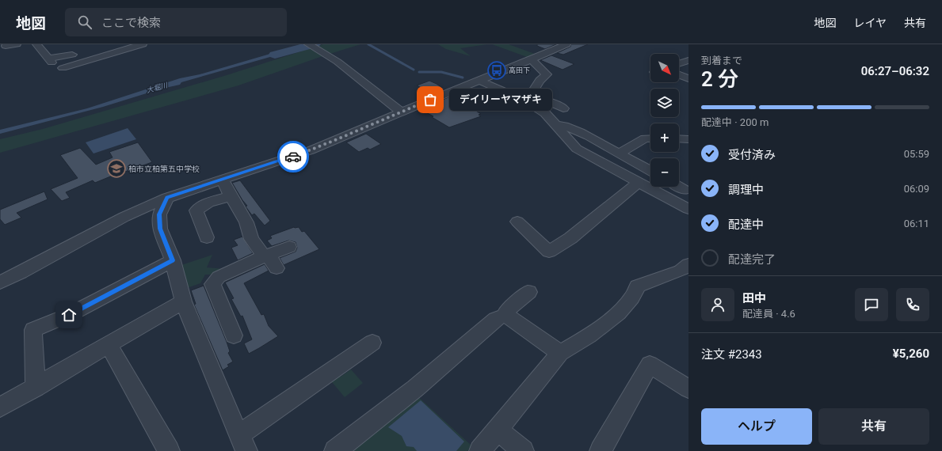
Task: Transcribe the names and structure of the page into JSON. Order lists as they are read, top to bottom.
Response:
{
  "water": ["大堀川"],
  "places": {
    "bus stop": ["高田下"],
    "other": ["デイリーヤマザキ"],
    "school or university": ["柏市立柏第五中学校"]
  },
  "north": "bottom right",
  "page": {
    "header": "地図",
    "search": "ここで検索",
    "nav": ["地図", "レイヤ", "共有"],
    "heading": ["2 分", "到着まで", "06:27–06:32"],
    "panel": [
      "田中",
      "配達員 · 4.6",
      "注文 #2343",
      "¥5,260"
    ],
    "map_buttons": ["+", "−"],
    "bubble": "デイリーヤマザキ",
    "bar": "配達中 · 200 m",
    "list": [
      ["受付済み", "05:59"],
      ["調理中", "06:09"],
      ["配達中", "06:11"],
      "配達完了"
    ],
    "buttons": ["ヘルプ", "共有"]
  }
}
